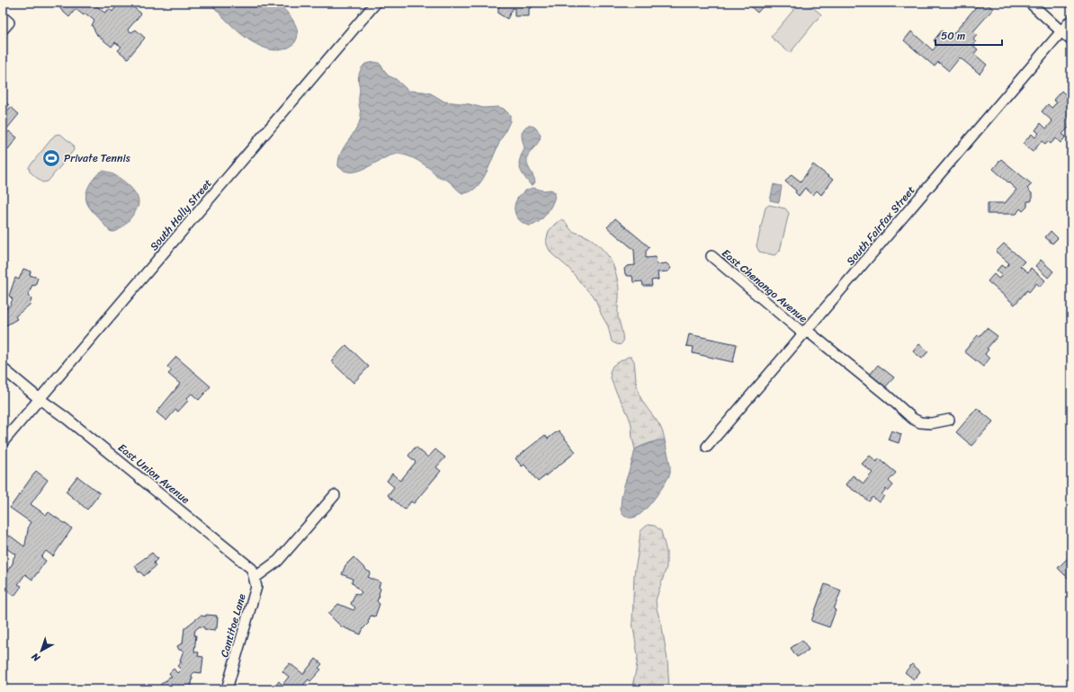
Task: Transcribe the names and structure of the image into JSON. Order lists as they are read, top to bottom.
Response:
{
  "streets": {
    "street": [
      "South Holly Street",
      "South Fairfax Street",
      "East Chenango Avenue",
      "East Union Avenue",
      "Cantitoe Lane"
    ]
  },
  "crossings": [
    ["South Holly Street", "East Union Avenue"],
    ["South Fairfax Street", "East Chenango Avenue"],
    ["East Union Avenue", "Cantitoe Lane"]
  ],
  "places": {
    "sports": ["Private Tennis"]
  },
  "scale_bar": "50 m",
  "north": "bottom left"
}
